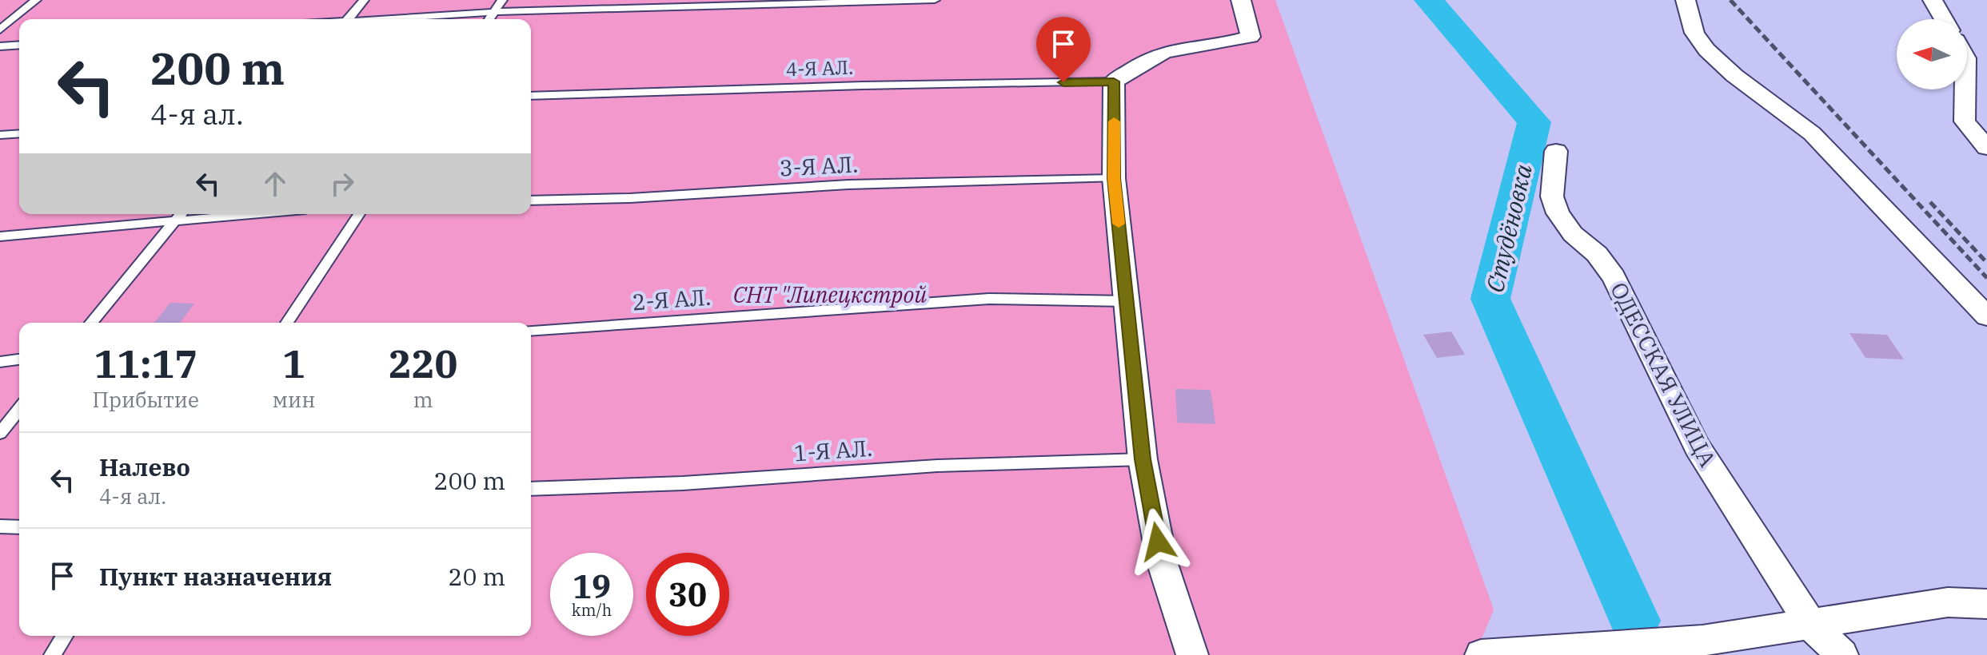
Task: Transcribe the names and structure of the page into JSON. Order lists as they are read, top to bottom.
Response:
{
  "streets": {
    "street": ["ОДЕССКАЯ УЛИЦА"],
    "lane": [
      "4-Я АЛ.",
      "3-Я АЛ.",
      "2-Я АЛ.",
      "1-Я АЛ."
    ]
  },
  "water": ["Студёновка"],
  "parks": ["СНТ \"Липецкстрой"],
  "north": "left",
  "page": {
    "turn": ["200 m", "4-я ал."],
    "eta": [
      "11:17",
      "Прибытие",
      "1",
      "мин",
      "220",
      "m"
    ],
    "list": [
      {
        "name": "Налево",
        "note": "4-я ал.",
        "value": "200 m"
      },
      {
        "name": "Пункт назначения",
        "value": "20 m"
      }
    ],
    "speed": "19 km/h",
    "limit": "30"
  }
}
